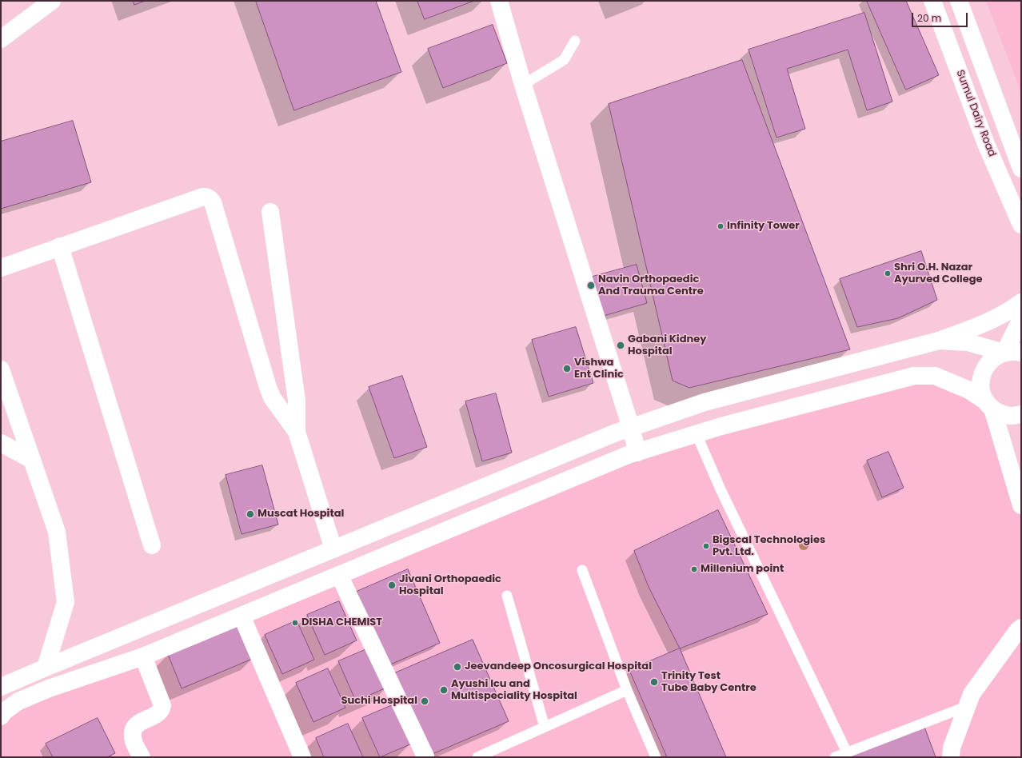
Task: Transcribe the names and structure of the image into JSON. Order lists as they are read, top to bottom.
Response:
{
  "streets": {
    "street": ["Sumul Dairy Road"]
  },
  "places": [
    "Infinity Tower",
    "Shri O.H. Nazar Ayurved College",
    "Navin Orthopaedic And Trauma Centre",
    "Gabani Kidney Hospital",
    "Vishwa Ent Clinic",
    "Muscat Hospital",
    "Bigscal Technologies Pvt. Ltd.",
    "Millenium point",
    "Jivani Orthopaedic Hospital",
    "DISHA CHEMIST",
    "Jeevandeep Oncosurgical Hospital",
    "Trinity Test Tube Baby Centre",
    "Ayushi Icu and Multispeciality Hospital",
    "Suchi Hospital"
  ],
  "scale_bar": "20 m"
}
